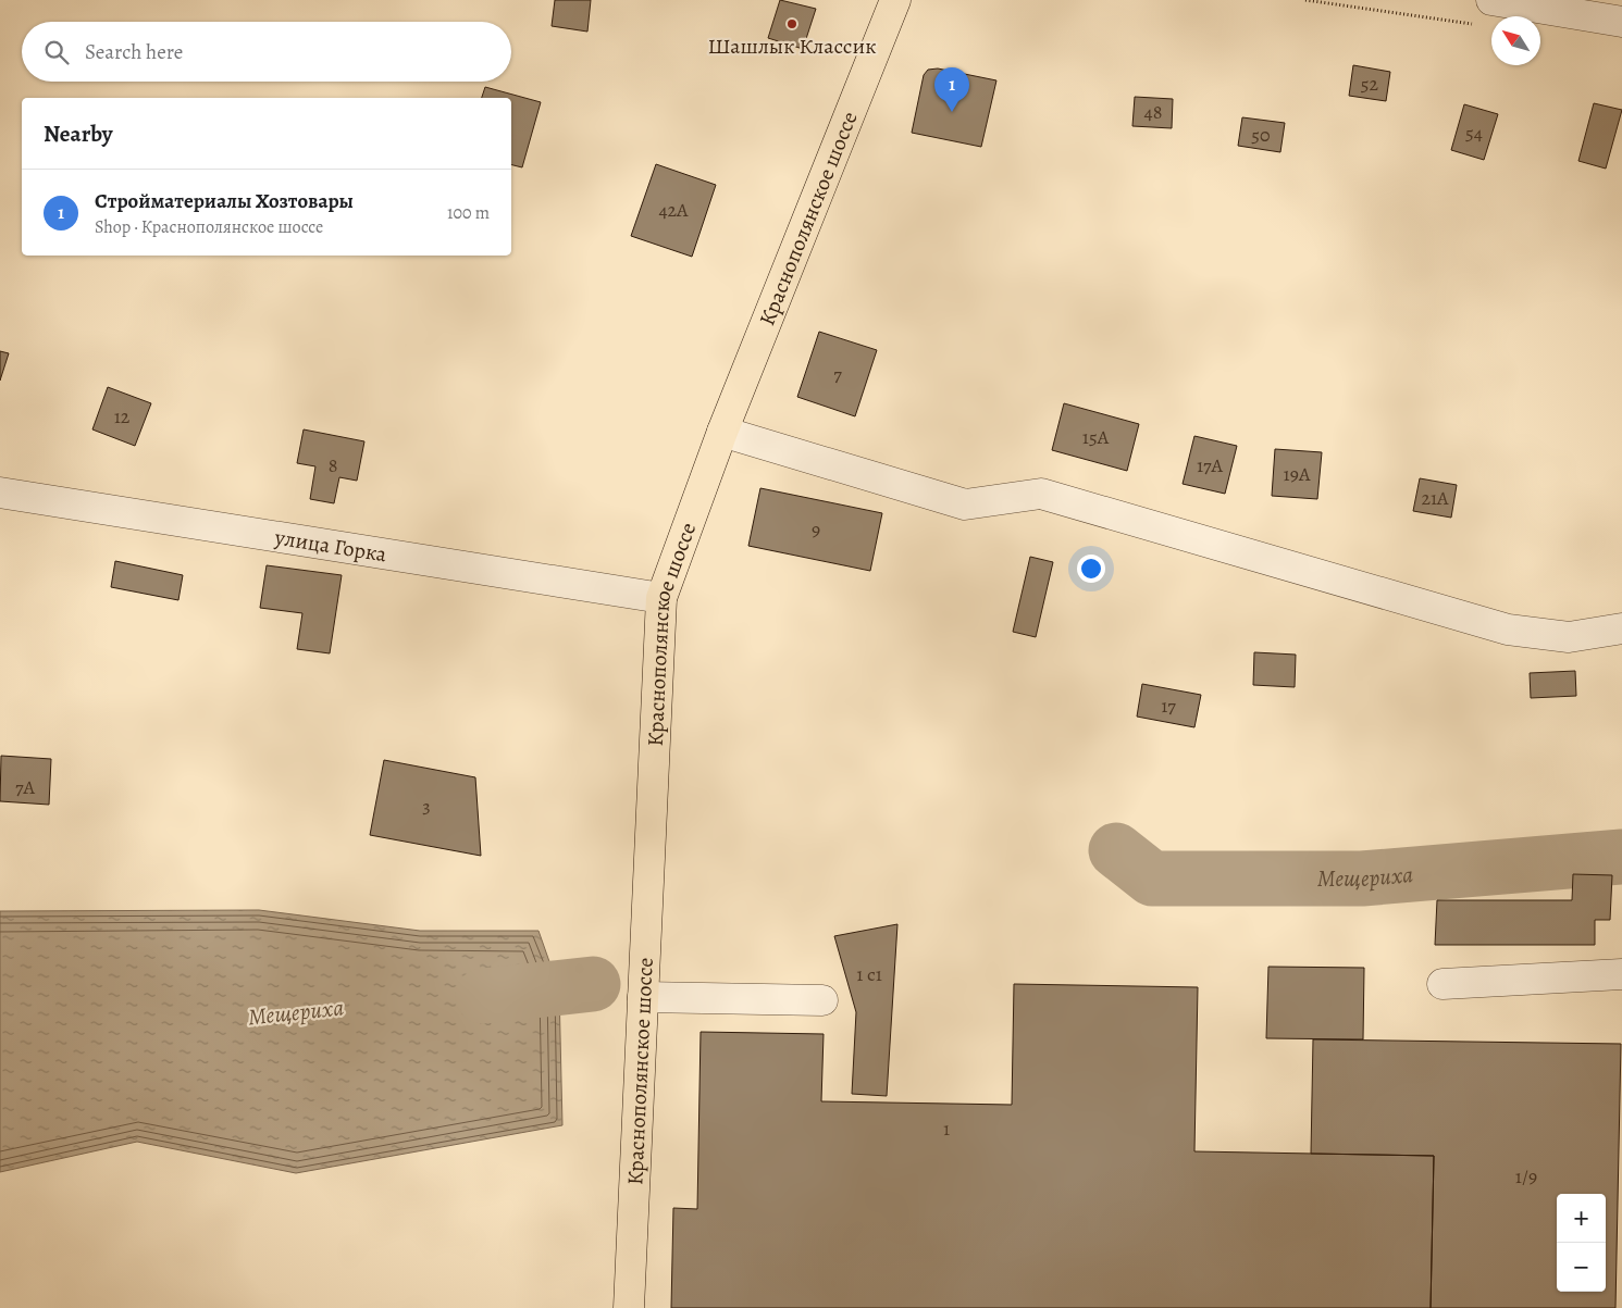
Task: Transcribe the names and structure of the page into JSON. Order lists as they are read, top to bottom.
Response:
{
  "streets": {
    "main road": ["Краснополянское шоссе"],
    "street": ["улица Горка"]
  },
  "crossings": [
    ["Краснополянское шоссе", "улица Горка"]
  ],
  "water": ["Мещериха"],
  "places": ["Шашлык Классик"],
  "house_numbers": [
    "52",
    "48",
    "54",
    "50",
    "42А",
    "7",
    "12",
    "15А",
    "8",
    "17А",
    "19А",
    "21А",
    "9",
    "17",
    "7А",
    "3",
    "1 с1",
    "1",
    "1/9"
  ],
  "north": "top left",
  "page": {
    "search": "Search here",
    "pins": "1",
    "heading": "Nearby",
    "list": [
      {
        "mark": "1",
        "name": "Стройматериалы Хозтовары",
        "note": "Shop · Краснополянское шоссе",
        "value": "100 m"
      }
    ],
    "map_buttons": ["+", "−"]
  }
}
